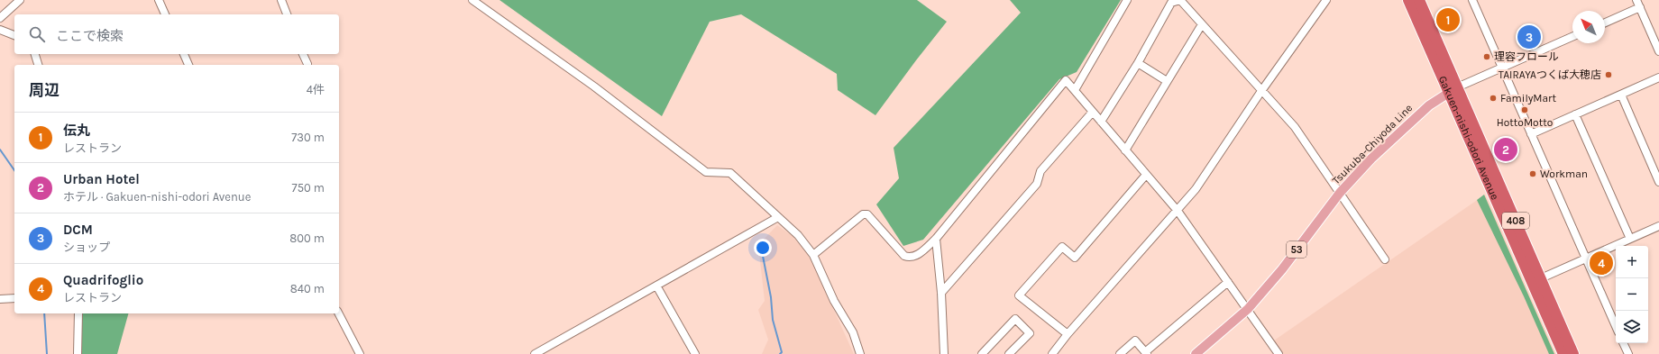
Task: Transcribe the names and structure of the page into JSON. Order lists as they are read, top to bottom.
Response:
{
  "streets": {
    "highway": ["Gakuen-nishi-odori Avenue", "408"],
    "main road": ["Tsukuba-Chiyoda Line", "53"]
  },
  "crossings": [
    ["Gakuen-nishi-odori Avenue", "Tsukuba-Chiyoda Line"]
  ],
  "places": [
    "理容フロール",
    "TAIRAYAつくば大穂店",
    "FamilyMart",
    "HottoMotto",
    "Workman"
  ],
  "north": "top left",
  "page": {
    "pins": [
      "1",
      "3",
      "2",
      "4"
    ],
    "search": "ここで検索",
    "heading": ["周辺", "4件"],
    "list": [
      {
        "mark": "1",
        "name": "伝丸",
        "note": "レストラン",
        "value": "730 m"
      },
      {
        "mark": "2",
        "name": "Urban Hotel",
        "note": "ホテル · Gakuen-nishi-odori Avenue",
        "value": "750 m"
      },
      {
        "mark": "3",
        "name": "DCM",
        "note": "ショップ",
        "value": "800 m"
      },
      {
        "mark": "4",
        "name": "Quadrifoglio",
        "note": "レストラン",
        "value": "840 m"
      }
    ],
    "map_buttons": ["+", "−"]
  }
}
